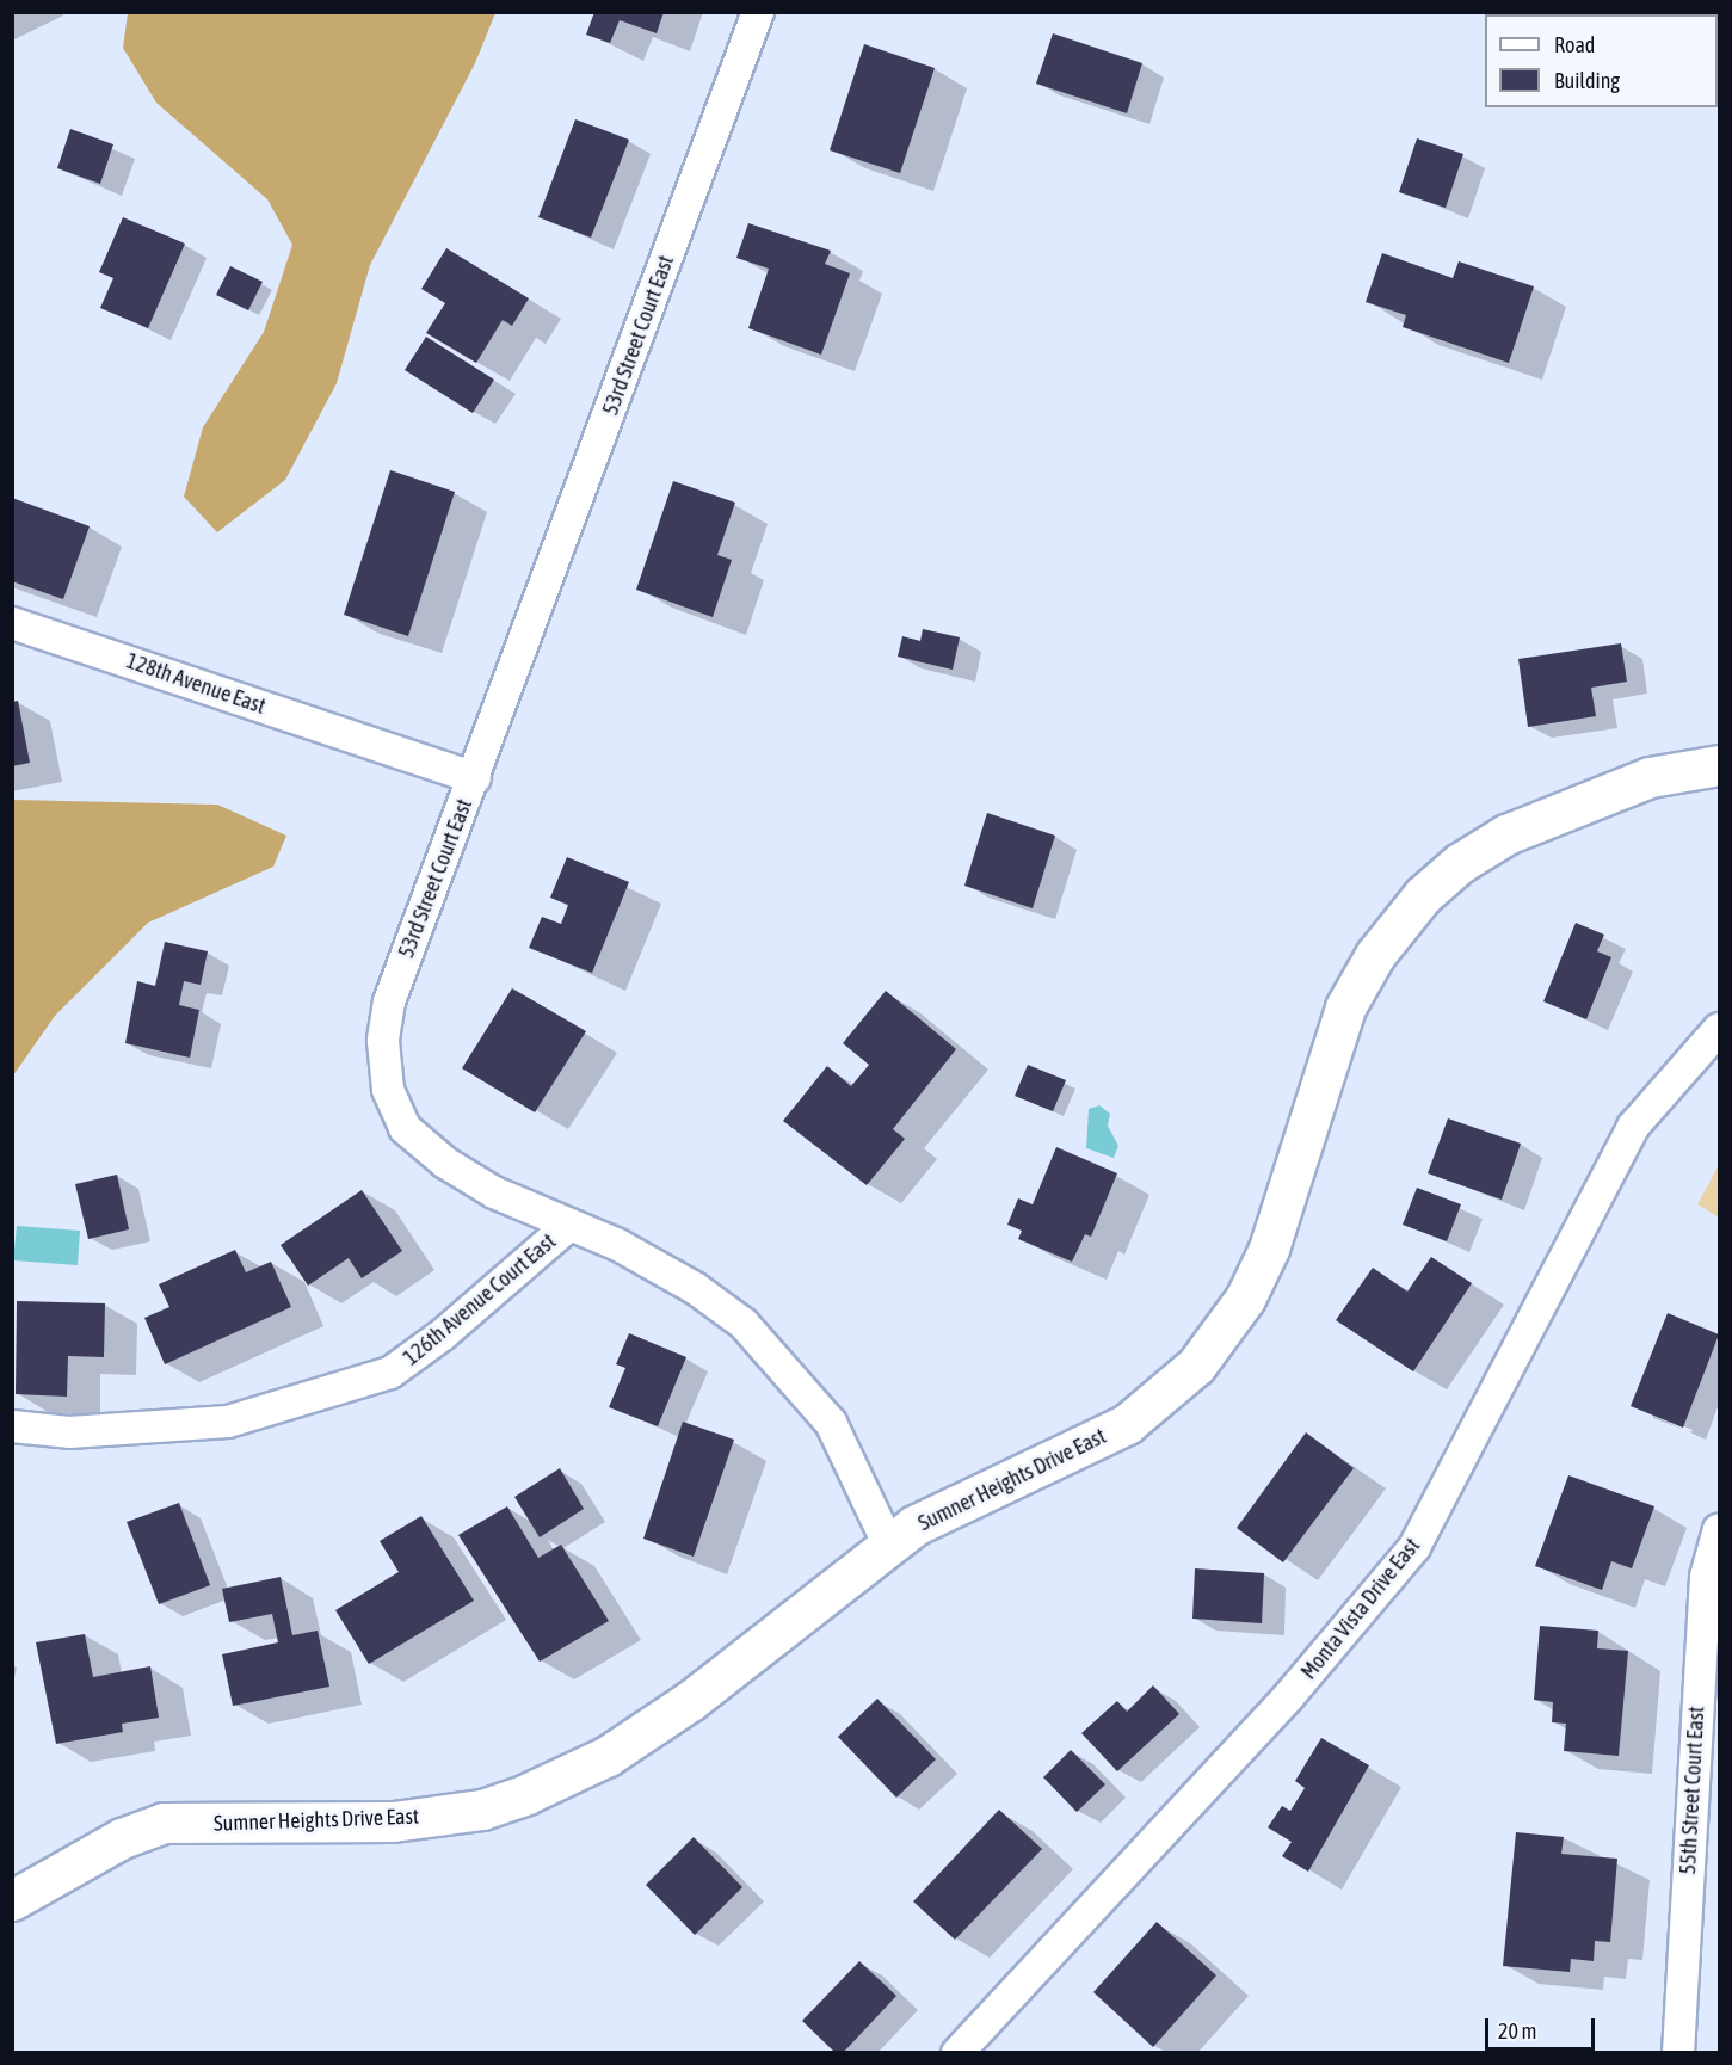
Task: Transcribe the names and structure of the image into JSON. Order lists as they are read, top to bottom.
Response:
{
  "streets": {
    "street": [
      "53rd Street Court East",
      "128th Avenue East",
      "126th Avenue Court East",
      "Sumner Heights Drive East",
      "Monta Vista Drive East",
      "55th Street Court East"
    ]
  },
  "crossings": [
    ["53rd Street Court East", "128th Avenue East"],
    ["53rd Street Court East", "126th Avenue Court East"],
    ["53rd Street Court East", "Sumner Heights Drive East"]
  ],
  "legend": ["Road", "Building"],
  "scale_bar": "20 m"
}
